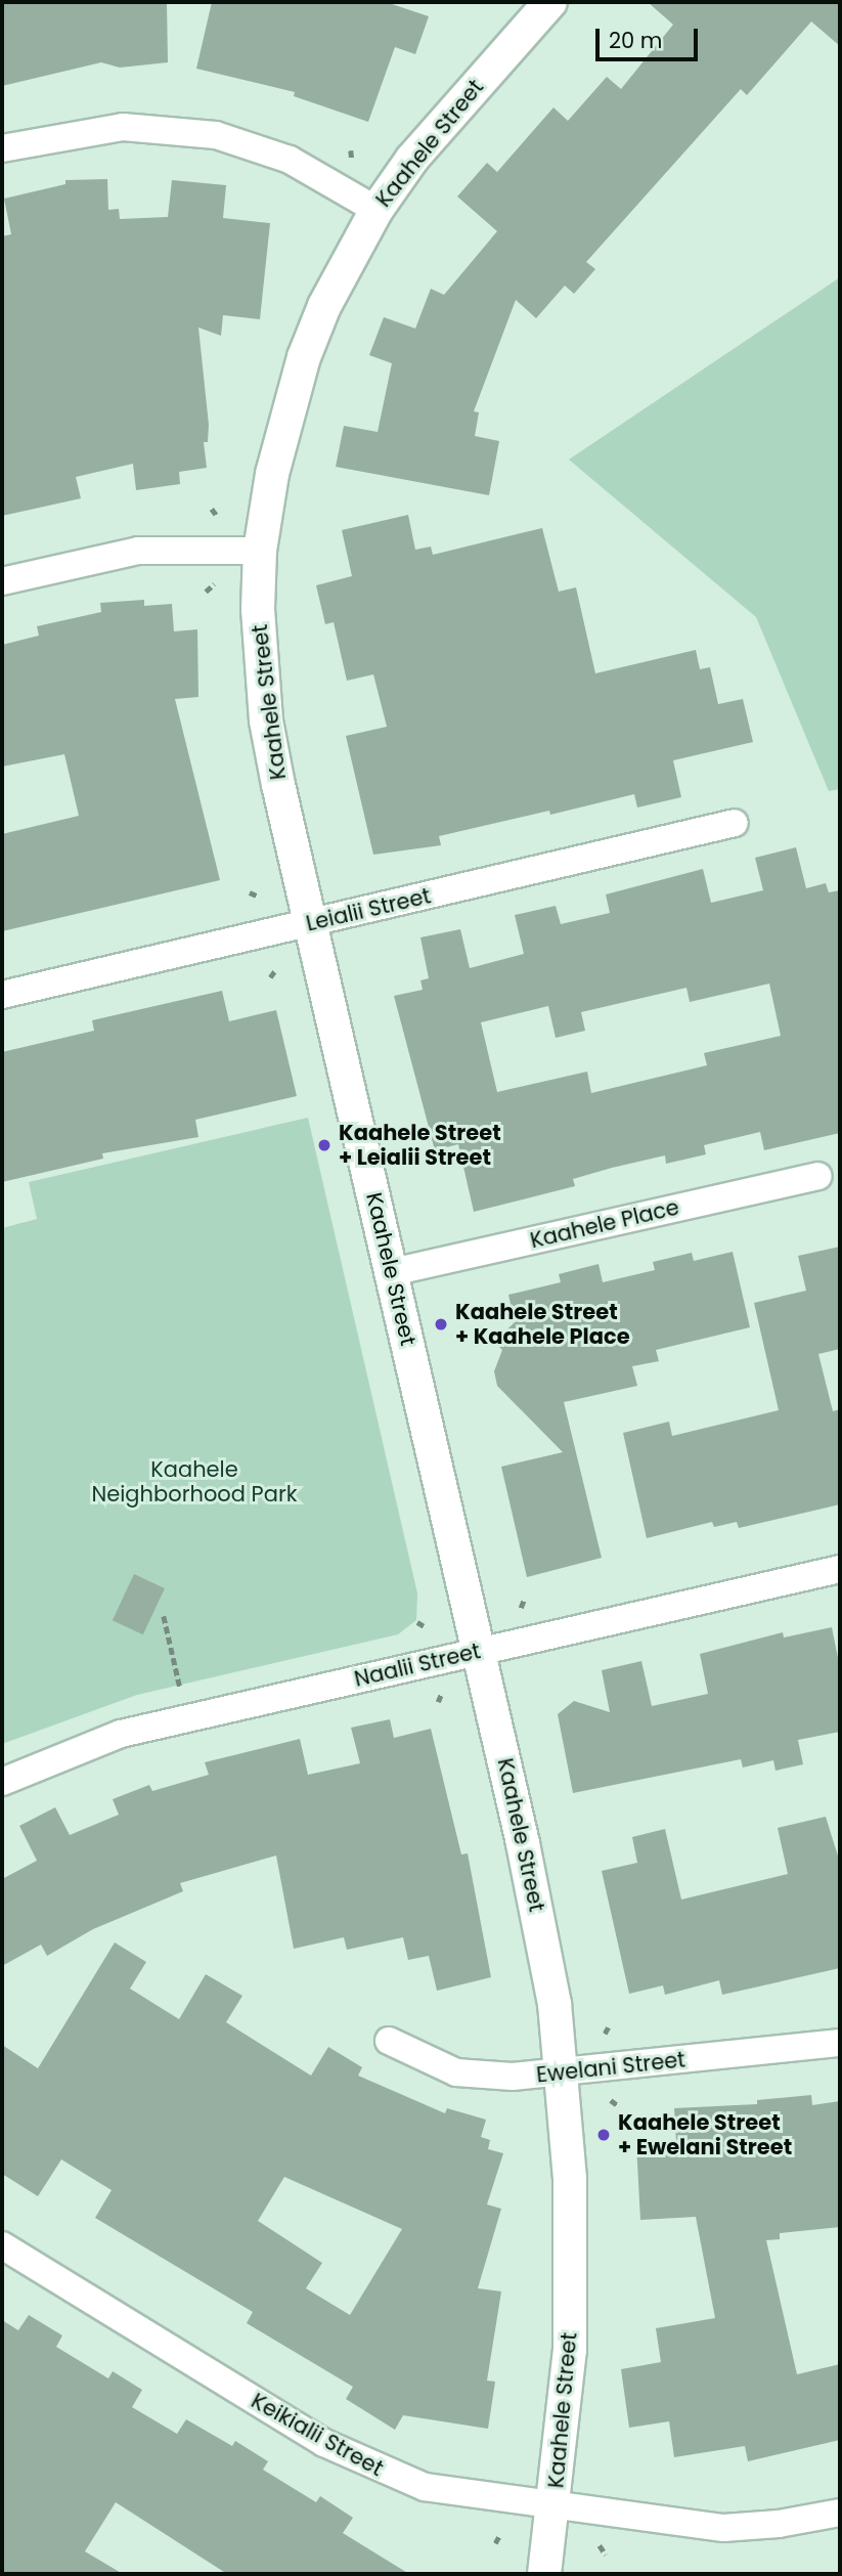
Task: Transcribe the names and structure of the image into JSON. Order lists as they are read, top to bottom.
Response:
{
  "streets": {
    "street": [
      "Kaahele Street",
      "Leialii Street",
      "Kaahele Place",
      "Naalii Street",
      "Ewelani Street",
      "Keikialii Street"
    ]
  },
  "crossings": [
    ["Kaahele Street", "Leialii Street"],
    ["Kaahele Street", "Kaahele Place"],
    ["Kaahele Street", "Naalii Street"],
    ["Kaahele Street", "Ewelani Street"],
    ["Kaahele Street", "Keikialii Street"]
  ],
  "parks": ["Kaahele Neighborhood Park"],
  "places": ["Kaahele Street + Leialii Street", "Kaahele Street + Kaahele Place", "Kaahele Street + Ewelani Street"],
  "scale_bar": "20 m"
}
